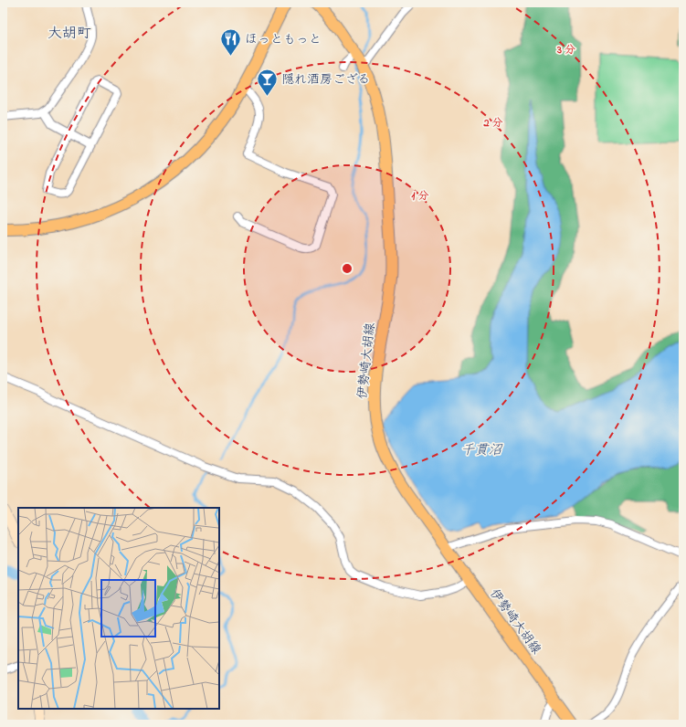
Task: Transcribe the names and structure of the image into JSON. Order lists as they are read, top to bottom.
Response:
{
  "streets": {
    "main road": ["伊勢崎大胡線"]
  },
  "districts": ["大胡町"],
  "water": ["千貫沼"],
  "places": {
    "restaurant": ["ほっともっと"],
    "bar": ["隠れ酒房ござる"]
  },
  "rings": ["3 分", "2 分", "1 分"]
}
